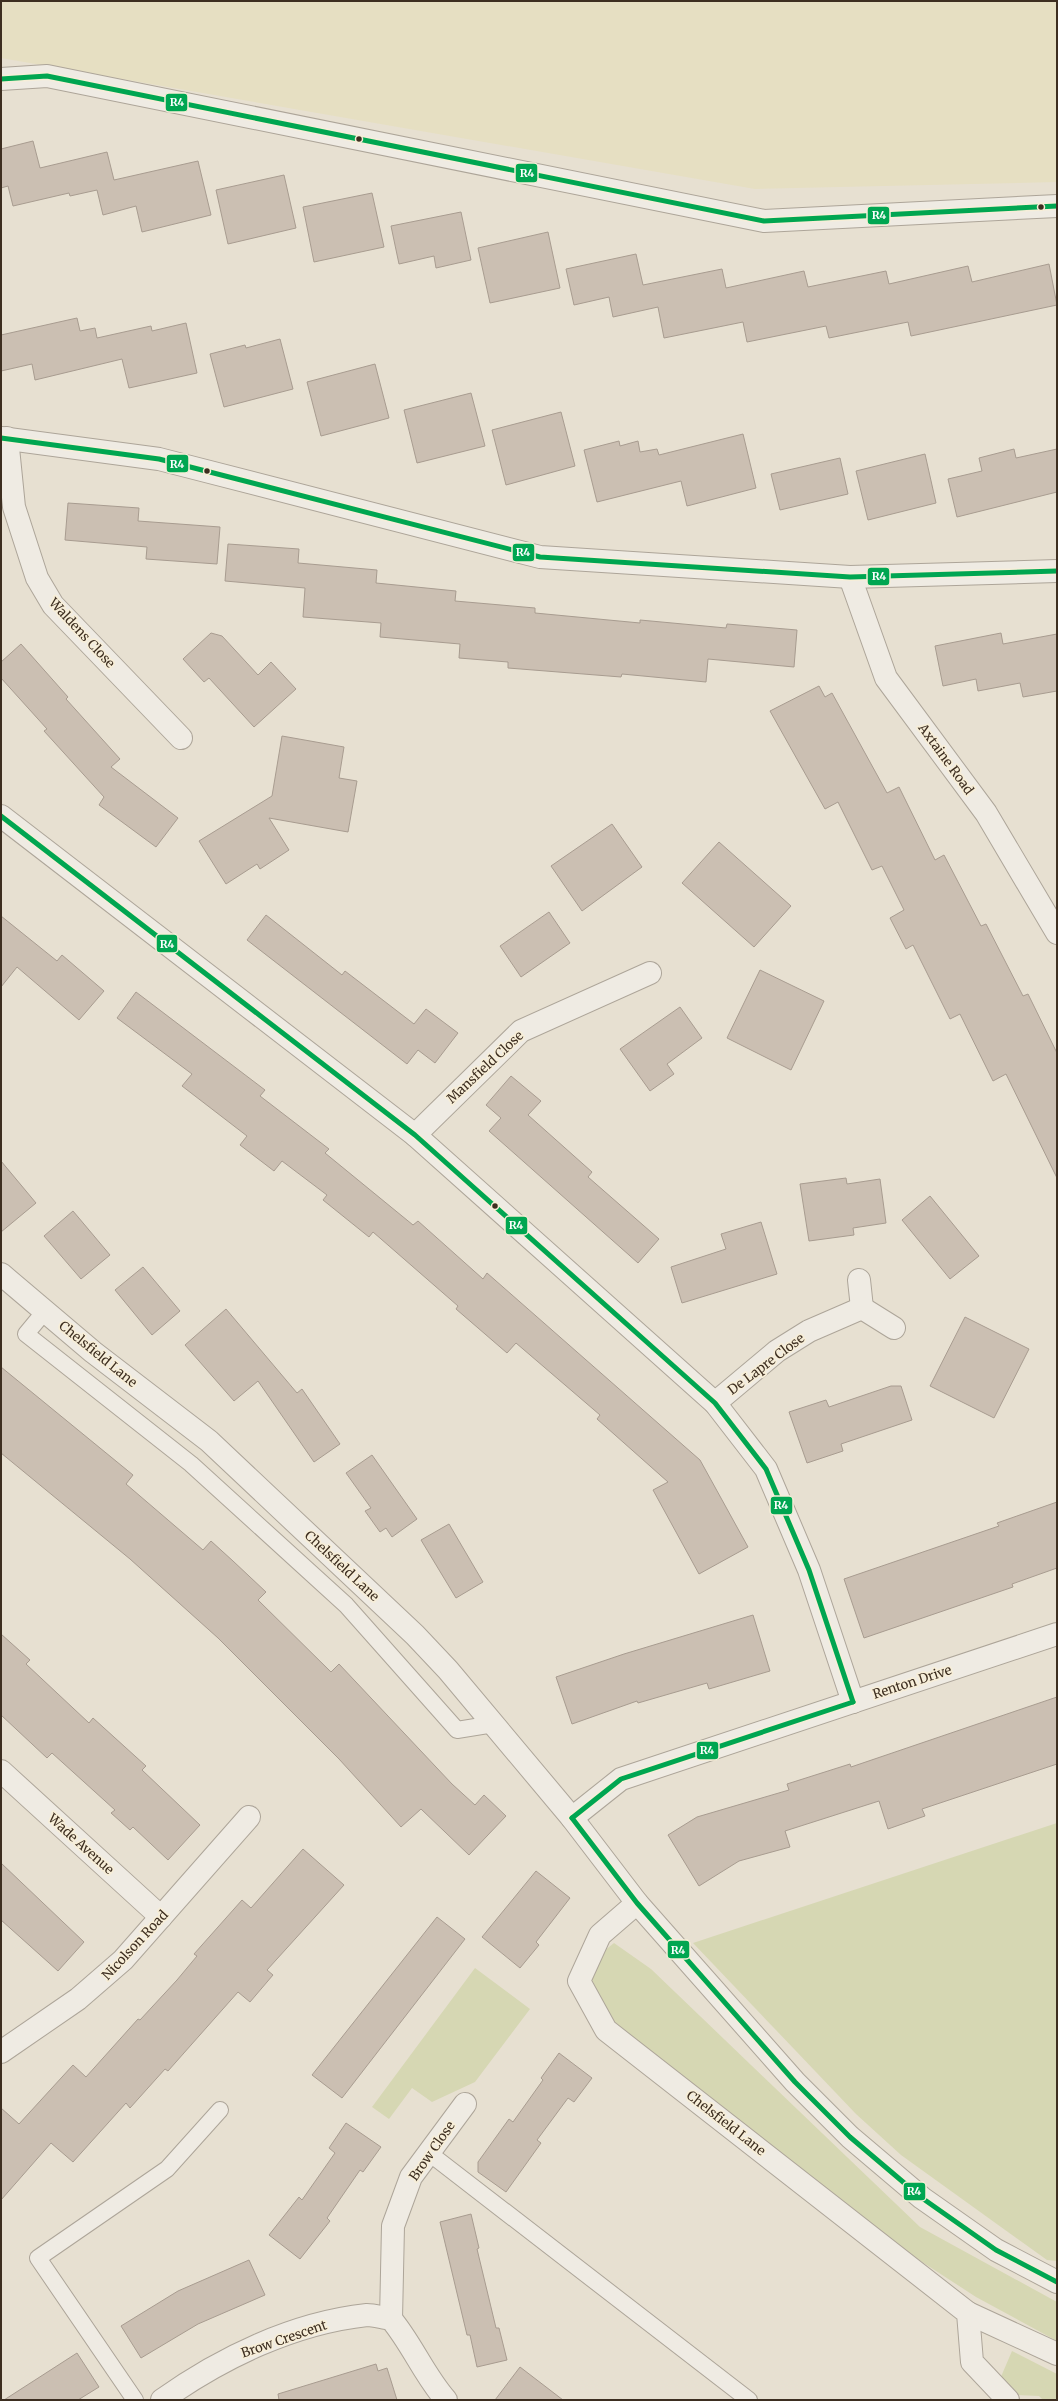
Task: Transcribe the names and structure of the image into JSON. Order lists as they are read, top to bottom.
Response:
{
  "streets": {
    "street": [
      "Waldens Close",
      "Axtaine Road",
      "Mansfield Close",
      "Chelsfield Lane",
      "De Lapre Close",
      "Renton Drive",
      "Wade Avenue",
      "Nicolson Road",
      "Brow Close",
      "Brow Crescent"
    ]
  },
  "crossings": [
    ["Chelsfield Lane", "Renton Drive"],
    ["Wade Avenue", "Nicolson Road"],
    ["Brow Close", "Brow Crescent"]
  ],
  "lines": ["transit line R4"]
}
